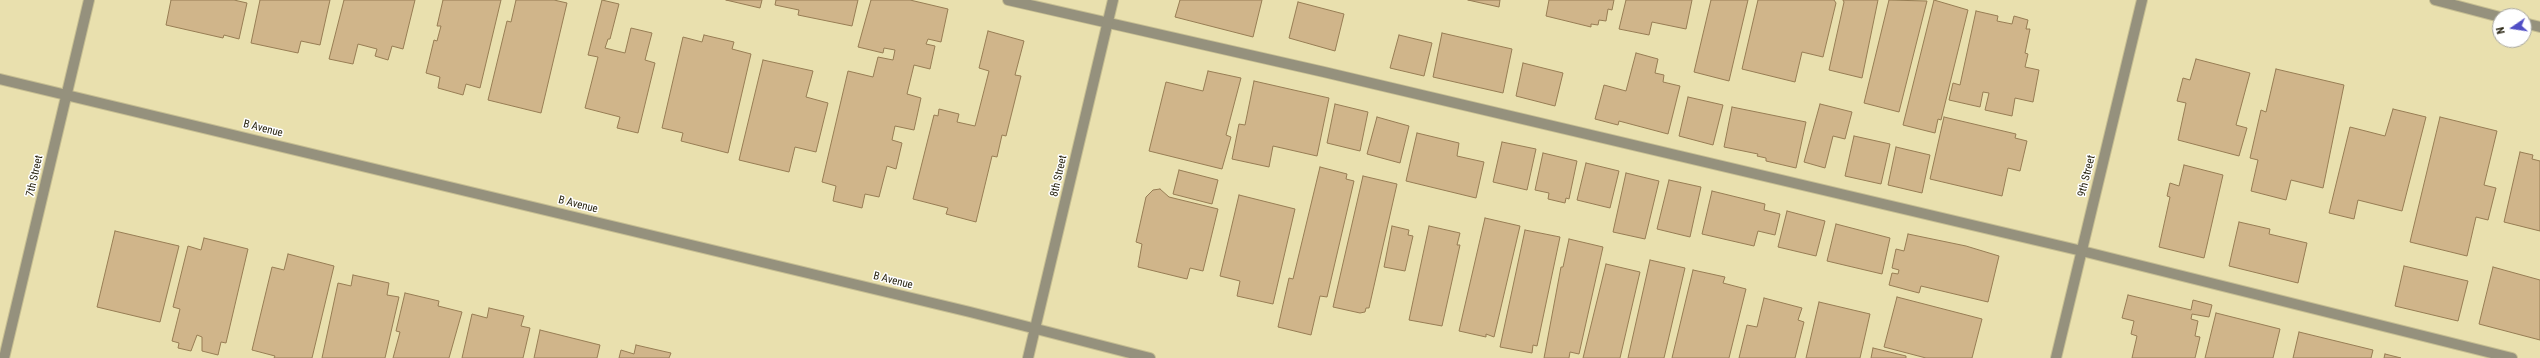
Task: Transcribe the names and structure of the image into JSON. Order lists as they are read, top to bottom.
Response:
{
  "streets": {
    "street": [
      "B Avenue",
      "7th Street",
      "8th Street",
      "9th Street"
    ]
  },
  "crossings": [
    ["B Avenue", "7th Street"],
    ["B Avenue", "8th Street"]
  ],
  "north": "left"
}
